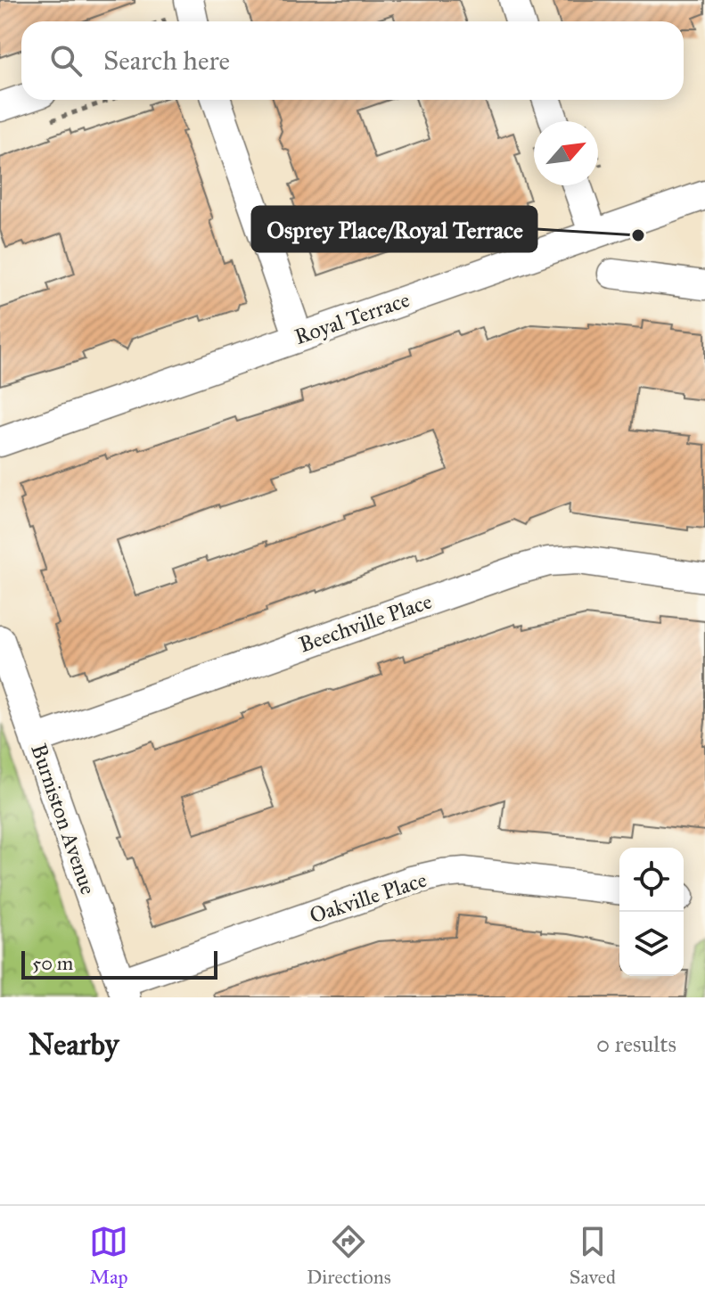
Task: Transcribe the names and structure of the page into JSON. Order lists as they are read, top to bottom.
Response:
{
  "streets": {
    "street": [
      "Royal Terrace",
      "Beechville Place",
      "Burniston Avenue",
      "Oakville Place"
    ]
  },
  "crossings": [
    ["Beechville Place", "Burniston Avenue"],
    ["Burniston Avenue", "Oakville Place"]
  ],
  "places": ["Osprey Place/Royal Terrace"],
  "scale_bar": "50 m",
  "north": "top right",
  "page": {
    "search": "Search here",
    "scale": "50 m",
    "heading": ["Nearby", "0 results"],
    "nav": ["Map", "Directions", "Saved"]
  }
}
